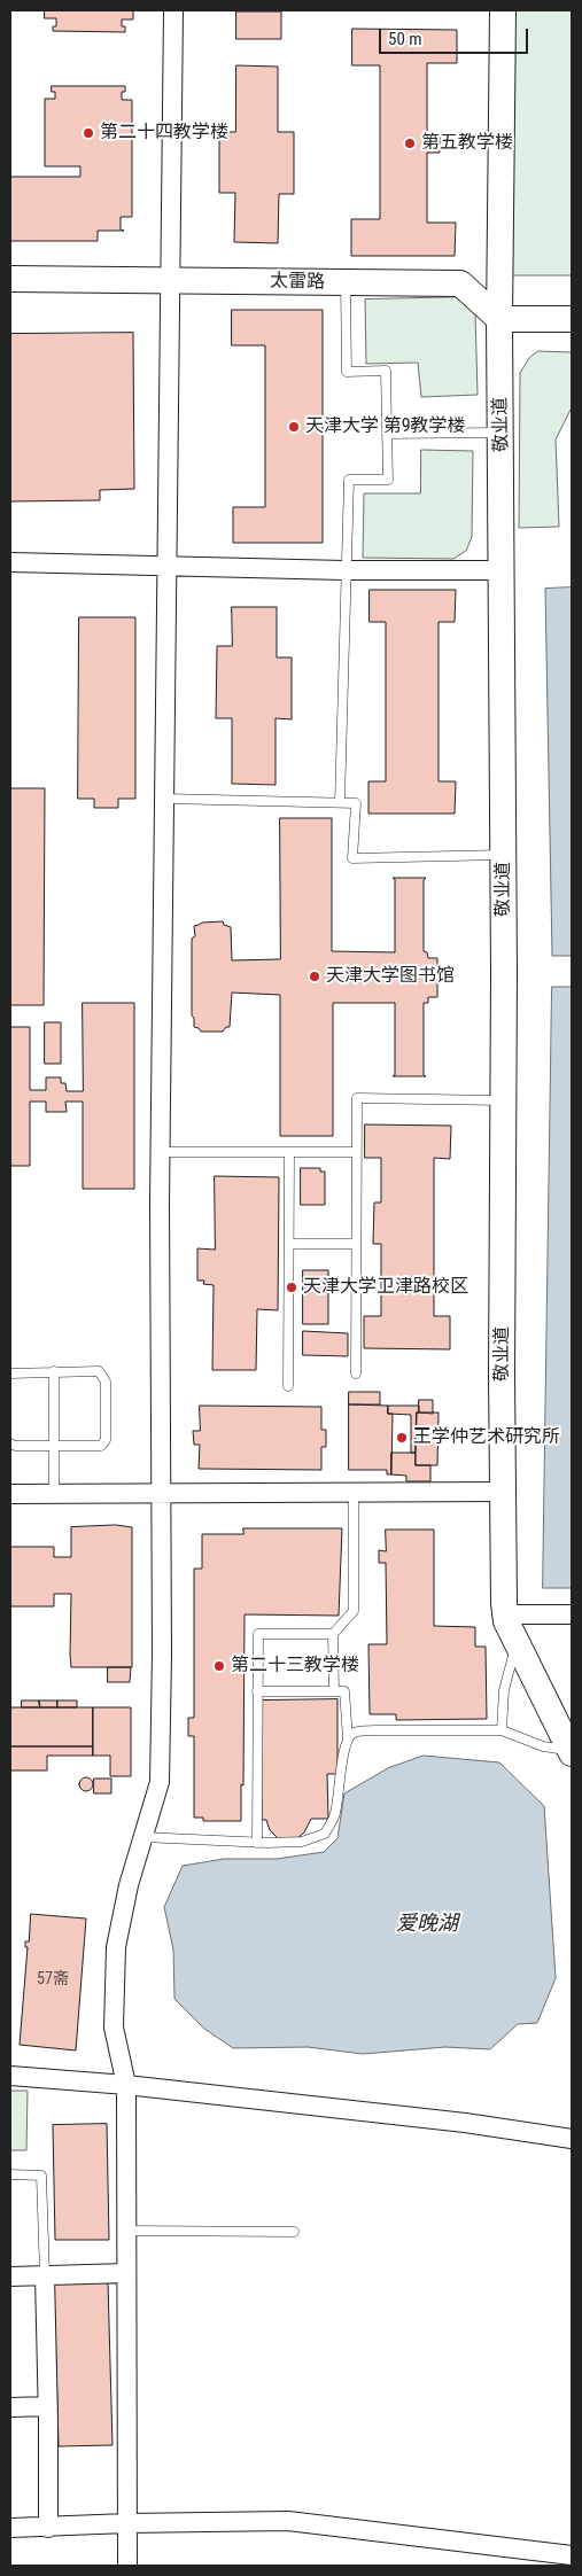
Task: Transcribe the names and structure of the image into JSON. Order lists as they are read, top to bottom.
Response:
{
  "streets": {
    "street": ["太雷路", "敬业道"]
  },
  "crossings": [
    ["太雷路", "敬业道"]
  ],
  "water": ["爱晚湖"],
  "places": [
    "第二十四教学楼",
    "第五教学楼",
    "天津大学 第9教学楼",
    "天津大学图书馆",
    "天津大学卫津路校区",
    "王学仲艺术研究所",
    "第二十三教学楼"
  ],
  "house_numbers": ["57斋"],
  "scale_bar": "50 m"
}
